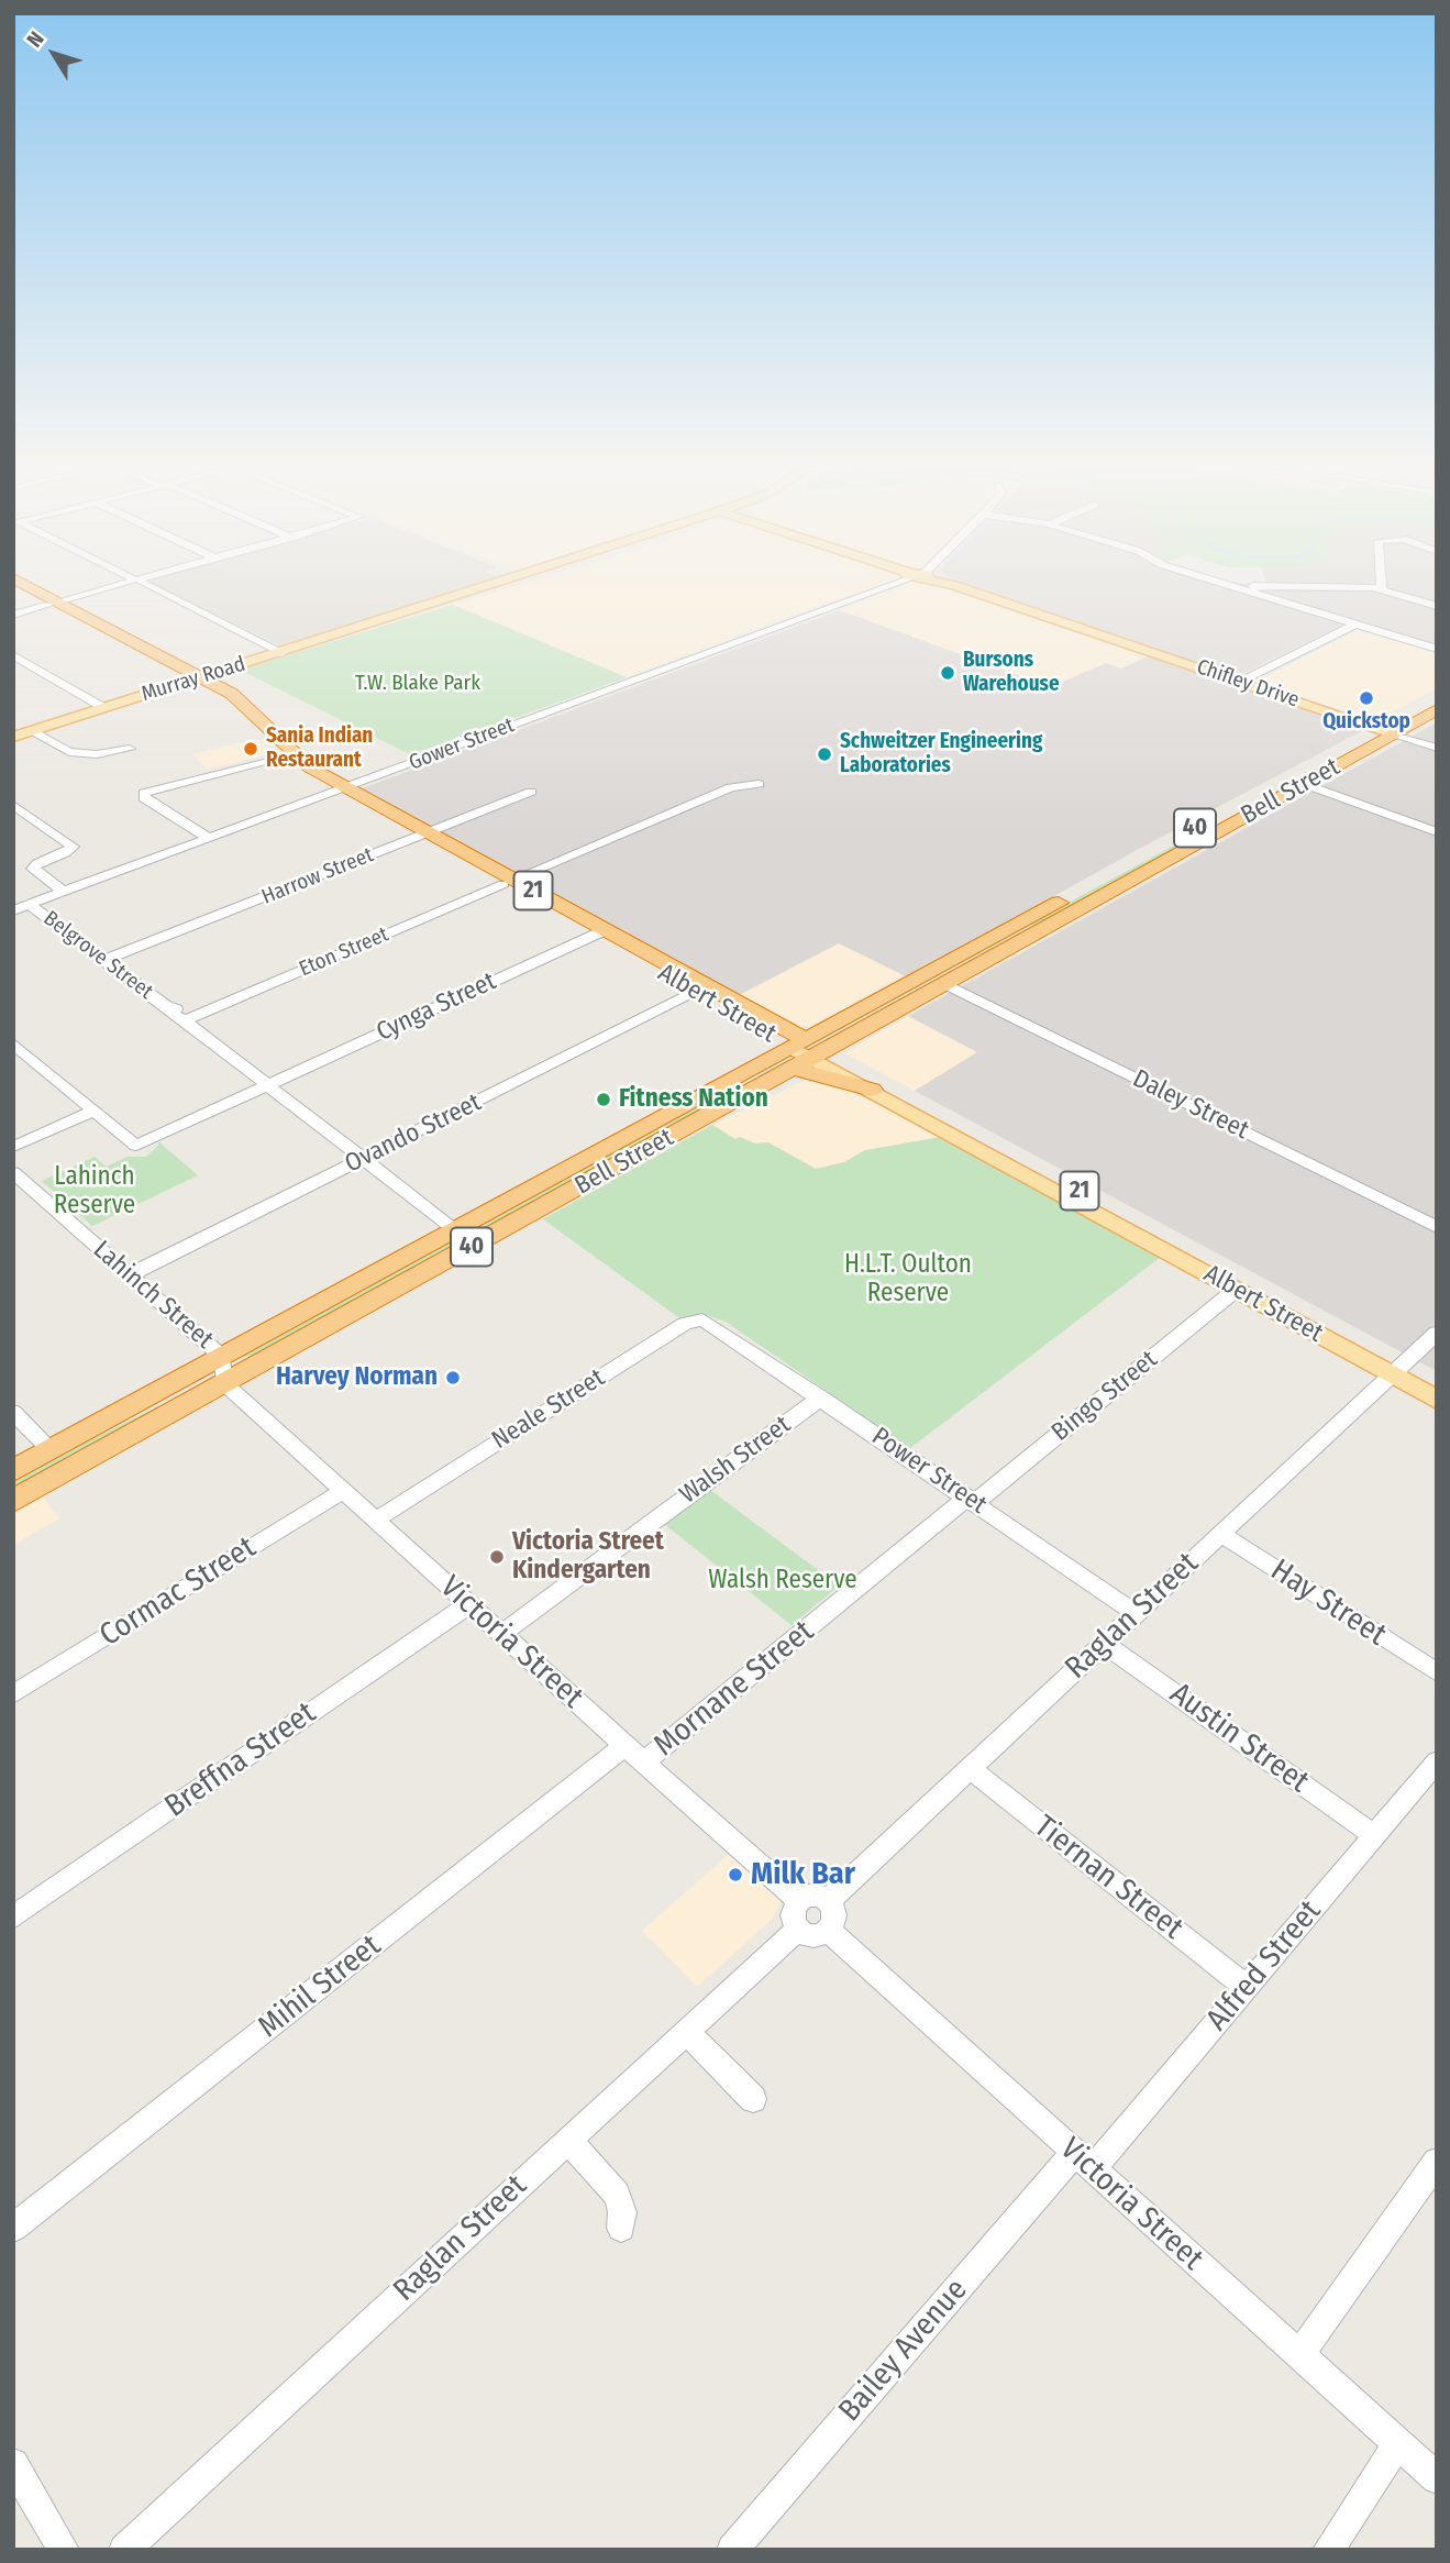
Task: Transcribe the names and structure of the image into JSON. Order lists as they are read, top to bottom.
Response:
{
  "streets": {
    "highway": [
      "Bell Street",
      "40",
      "21",
      "Albert Street"
    ],
    "main road": ["Murray Road", "Chifley Drive"],
    "street": [
      "Gower Street",
      "Harrow Street",
      "Eton Street",
      "Belgrove Street",
      "Cynga Street",
      "Daley Street",
      "Ovando Street",
      "Lahinch Street",
      "Bingo Street",
      "Neale Street",
      "Walsh Street",
      "Power Street",
      "Cormac Street",
      "Hay Street",
      "Raglan Street",
      "Victoria Street",
      "Mornane Street",
      "Austin Street",
      "Breffna Street",
      "Tiernan Street",
      "Alfred Street",
      "Mihil Street",
      "Bailey Avenue"
    ]
  },
  "crossings": [
    ["Murray Road", "Albert Street"],
    ["Chifley Drive", "Bell Street"],
    ["Gower Street", "Belgrove Street"],
    ["Gower Street", "Albert Street"],
    ["Bell Street", "Belgrove Street"],
    ["Bell Street", "Albert Street"],
    ["Bell Street", "Daley Street"],
    ["Bell Street", "Lahinch Street"],
    ["Bell Street", "Victoria Street"],
    ["Harrow Street", "Belgrove Street"],
    ["Harrow Street", "Albert Street"],
    ["Eton Street", "Belgrove Street"],
    ["Eton Street", "Albert Street"],
    ["Belgrove Street", "Cynga Street"],
    ["Belgrove Street", "Ovando Street"],
    ["Albert Street", "Cynga Street"],
    ["Albert Street", "Ovando Street"],
    ["Albert Street", "Bingo Street"],
    ["Albert Street", "Raglan Street"],
    ["Ovando Street", "Lahinch Street"],
    ["Lahinch Street", "Victoria Street"],
    ["Bingo Street", "Power Street"],
    ["Bingo Street", "Mornane Street"],
    ["Neale Street", "Power Street"],
    ["Neale Street", "Victoria Street"],
    ["Walsh Street", "Power Street"],
    ["Walsh Street", "Victoria Street"],
    ["Power Street", "Raglan Street"],
    ["Power Street", "Mornane Street"],
    ["Cormac Street", "Victoria Street"],
    ["Hay Street", "Raglan Street"],
    ["Raglan Street", "Victoria Street"],
    ["Raglan Street", "Austin Street"],
    ["Raglan Street", "Tiernan Street"],
    ["Victoria Street", "Mornane Street"],
    ["Victoria Street", "Breffna Street"],
    ["Victoria Street", "Alfred Street"],
    ["Victoria Street", "Mihil Street"],
    ["Victoria Street", "Bailey Avenue"],
    ["Mornane Street", "Mihil Street"],
    ["Austin Street", "Alfred Street"],
    ["Tiernan Street", "Alfred Street"],
    ["Alfred Street", "Bailey Avenue"]
  ],
  "parks": [
    "T.W. Blake Park",
    "Lahinch Reserve",
    "H.L.T. Oulton Reserve",
    "Walsh Reserve"
  ],
  "places": [
    "Bursons Warehouse",
    "Quickstop",
    "Sania Indian Restaurant",
    "Schweitzer Engineering Laboratories",
    "Fitness Nation",
    "Harvey Norman",
    "Victoria Street Kindergarten",
    "Milk Bar"
  ],
  "north": "top left"
}
